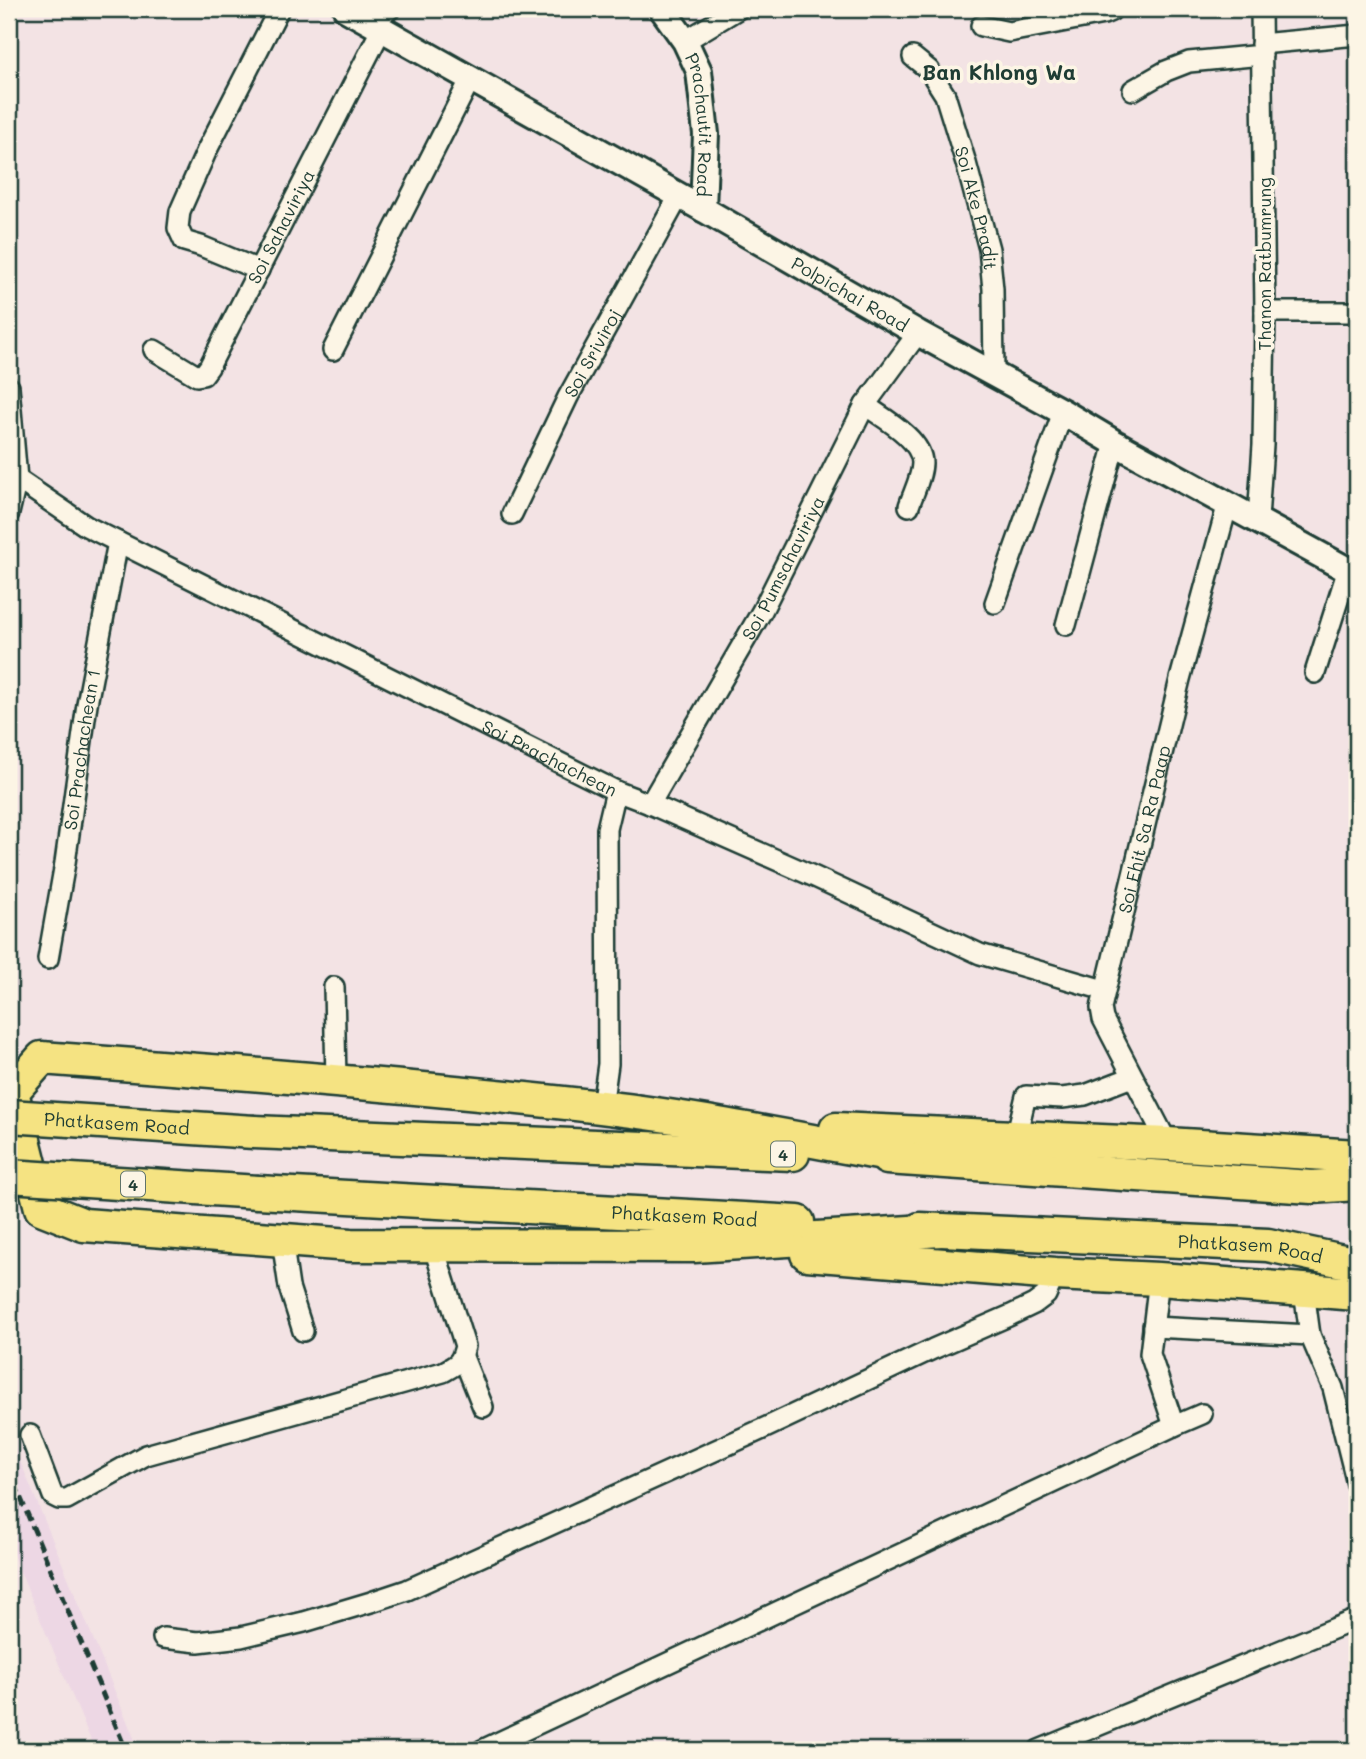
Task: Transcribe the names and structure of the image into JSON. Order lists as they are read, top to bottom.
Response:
{
  "streets": {
    "highway": ["Phatkasem Road", "4"],
    "street": [
      "Prachautit Road",
      "Soi Ake Pradit",
      "Soi Sahaviriya",
      "Thanon Ratbumrung",
      "Polpichai Road",
      "Soi Sriviroj",
      "Soi Pumsahaviriya",
      "Soi Prachachean 1",
      "Soi Prachachean",
      "Soi Ehit Sa Ra Paap"
    ]
  },
  "crossings": [
    ["Prachautit Road", "Polpichai Road"],
    ["Soi Ake Pradit", "Polpichai Road"],
    ["Soi Sahaviriya", "Polpichai Road"],
    ["Thanon Ratbumrung", "Polpichai Road"],
    ["Polpichai Road", "Soi Sriviroj"],
    ["Polpichai Road", "Soi Pumsahaviriya"],
    ["Polpichai Road", "Soi Ehit Sa Ra Paap"],
    ["Soi Pumsahaviriya", "Soi Prachachean"],
    ["Soi Prachachean 1", "Soi Prachachean"],
    ["Soi Prachachean", "Soi Ehit Sa Ra Paap"]
  ],
  "districts": ["Ban Khlong Wa"]
}
